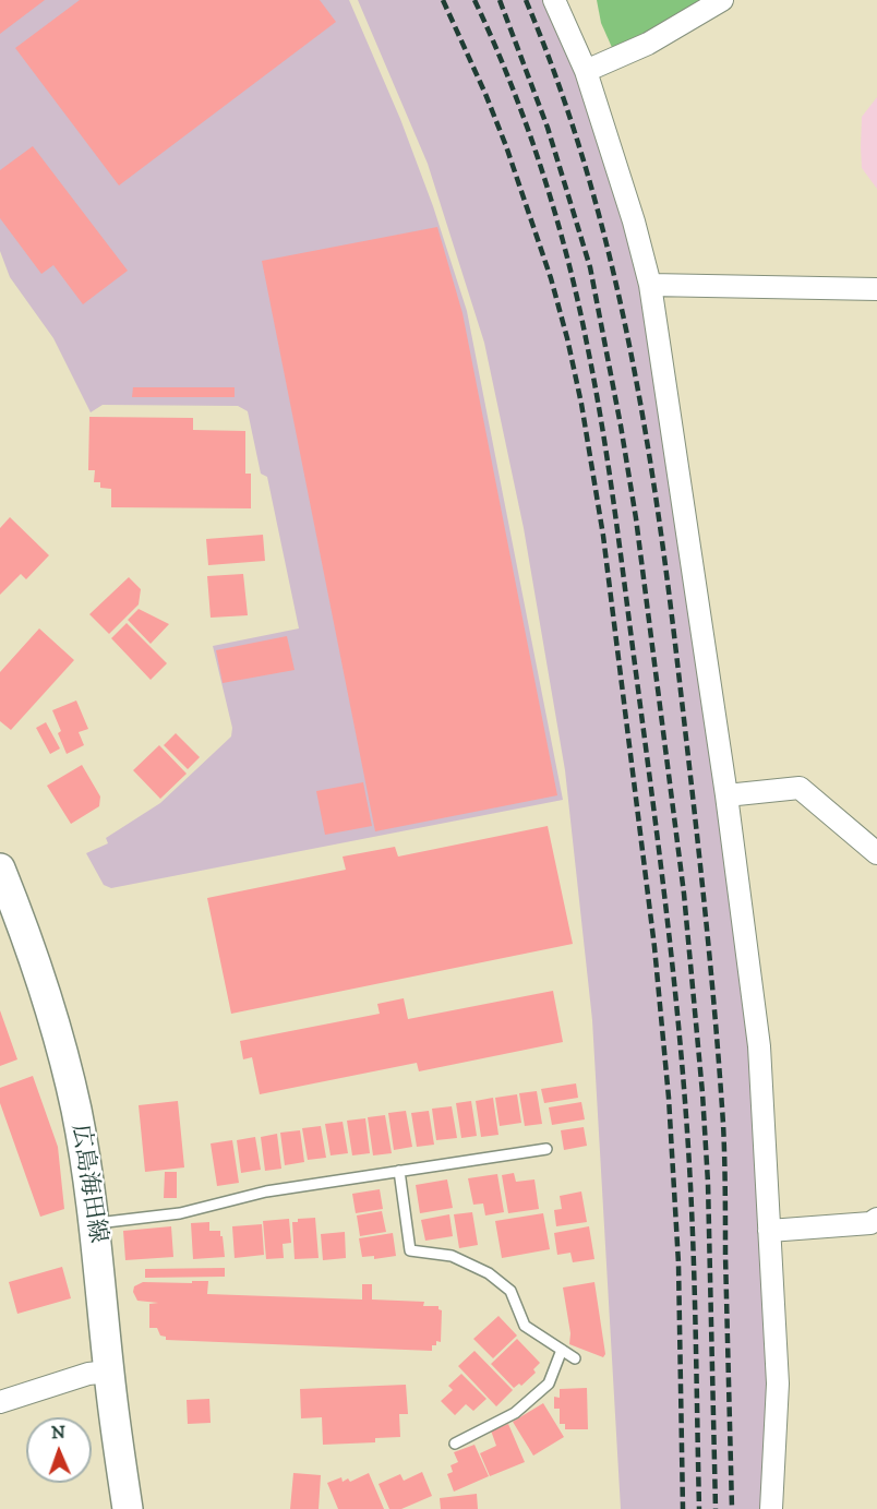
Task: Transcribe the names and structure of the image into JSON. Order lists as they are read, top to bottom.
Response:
{
  "streets": {
    "main road": ["広島海田線"]
  },
  "north": "top"
}
